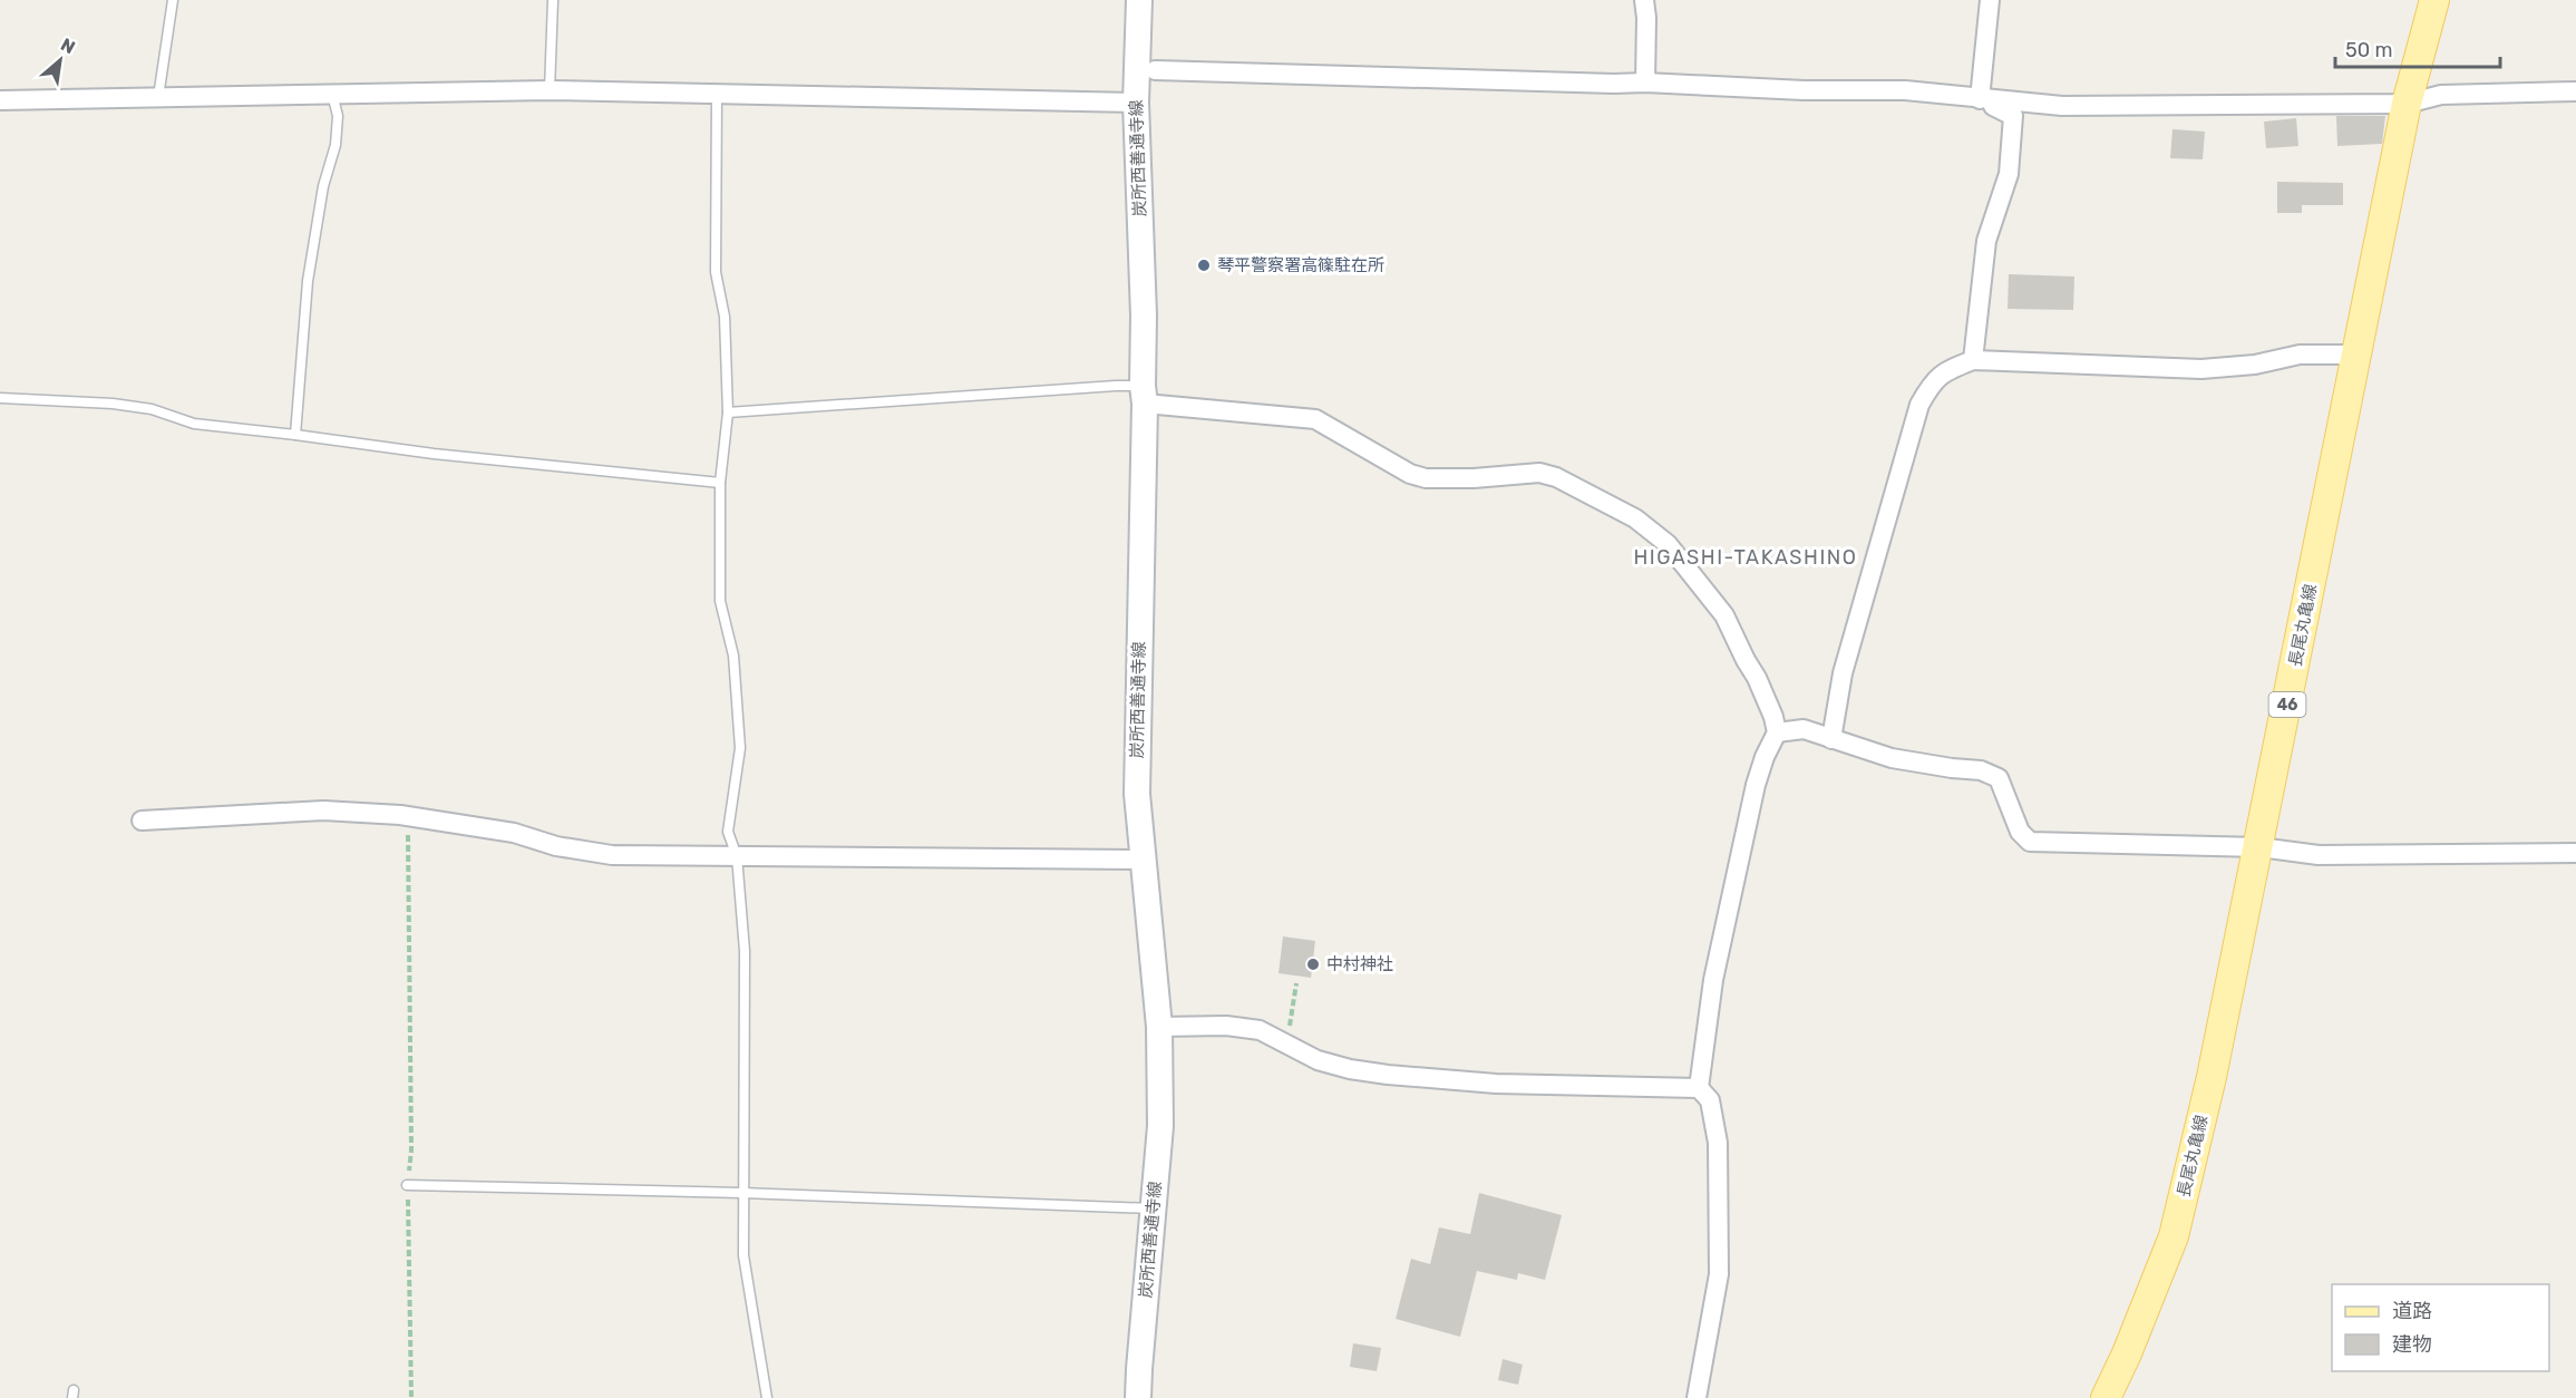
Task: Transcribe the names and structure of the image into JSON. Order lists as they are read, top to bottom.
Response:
{
  "streets": {
    "main road": ["炭所西善通寺線", "長尾丸亀線", "46"]
  },
  "districts": ["HIGASHI-TAKASHINO"],
  "places": ["琴平警察署高篠駐在所", "中村神社"],
  "legend": ["道路", "建物"],
  "scale_bar": "50 m",
  "north": "top right"
}
